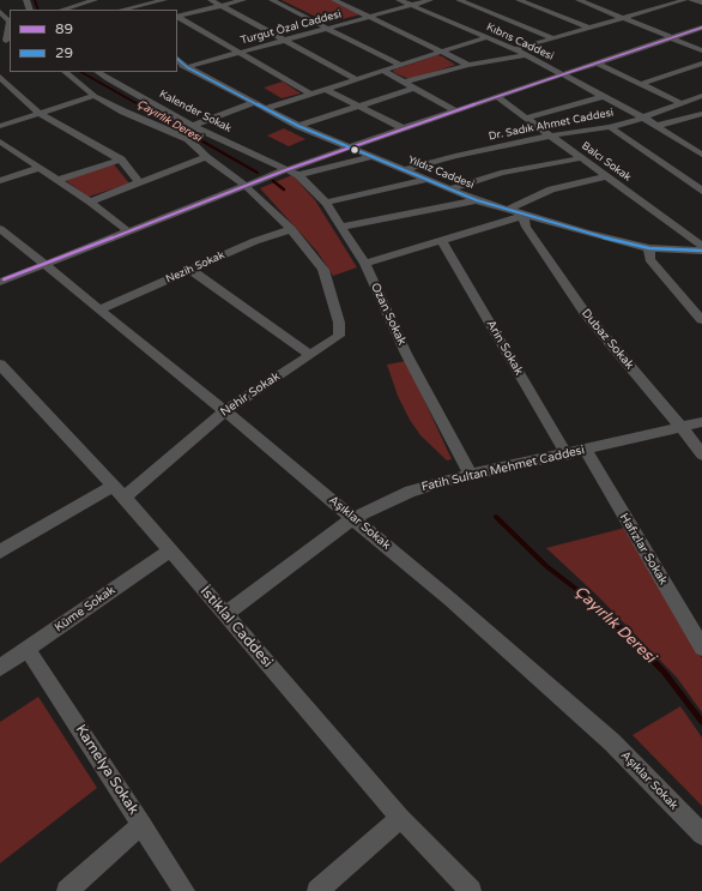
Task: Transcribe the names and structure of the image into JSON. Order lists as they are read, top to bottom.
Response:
{
  "streets": {
    "street": [
      "Turgut Özal Caddesi",
      "Kıbrıs Caddesi",
      "Kalender Sokak",
      "Dr. Sadık Ahmet Caddesi",
      "Balcı Sokak",
      "Yıldız Caddesi",
      "Nezih Sokak",
      "Ozan Sokak",
      "Dubaz Sokak",
      "Arin Sokak",
      "Nehir Sokak",
      "Fatih Sultan Mehmet Caddesi",
      "Aşıklar Sokak",
      "Hafızlar Sokak",
      "Küme Sokak",
      "İstiklal Caddesi",
      "Kamelya Sokak"
    ]
  },
  "crossings": [
    ["Turgut Özal Caddesi", "Kıbrıs Caddesi"],
    ["Turgut Özal Caddesi", "Yıldız Caddesi"],
    ["Kıbrıs Caddesi", "Dr. Sadık Ahmet Caddesi"],
    ["Kalender Sokak", "Ozan Sokak"],
    ["Dr. Sadık Ahmet Caddesi", "Balcı Sokak"],
    ["Dr. Sadık Ahmet Caddesi", "Yıldız Caddesi"],
    ["Yıldız Caddesi", "Dubaz Sokak"],
    ["Nezih Sokak", "Nehir Sokak"],
    ["Nezih Sokak", "Aşıklar Sokak"],
    ["Ozan Sokak", "Fatih Sultan Mehmet Caddesi"],
    ["Dubaz Sokak", "Fatih Sultan Mehmet Caddesi"],
    ["Arin Sokak", "Fatih Sultan Mehmet Caddesi"],
    ["Nehir Sokak", "Aşıklar Sokak"],
    ["Nehir Sokak", "İstiklal Caddesi"],
    ["Fatih Sultan Mehmet Caddesi", "Aşıklar Sokak"],
    ["Fatih Sultan Mehmet Caddesi", "Hafızlar Sokak"],
    ["Fatih Sultan Mehmet Caddesi", "İstiklal Caddesi"],
    ["Küme Sokak", "İstiklal Caddesi"],
    ["Küme Sokak", "Kamelya Sokak"]
  ],
  "water": ["Çayırlık Deresi"],
  "lines": ["transit line 89", "transit line 29"],
  "legend": ["89", "29"]
}
